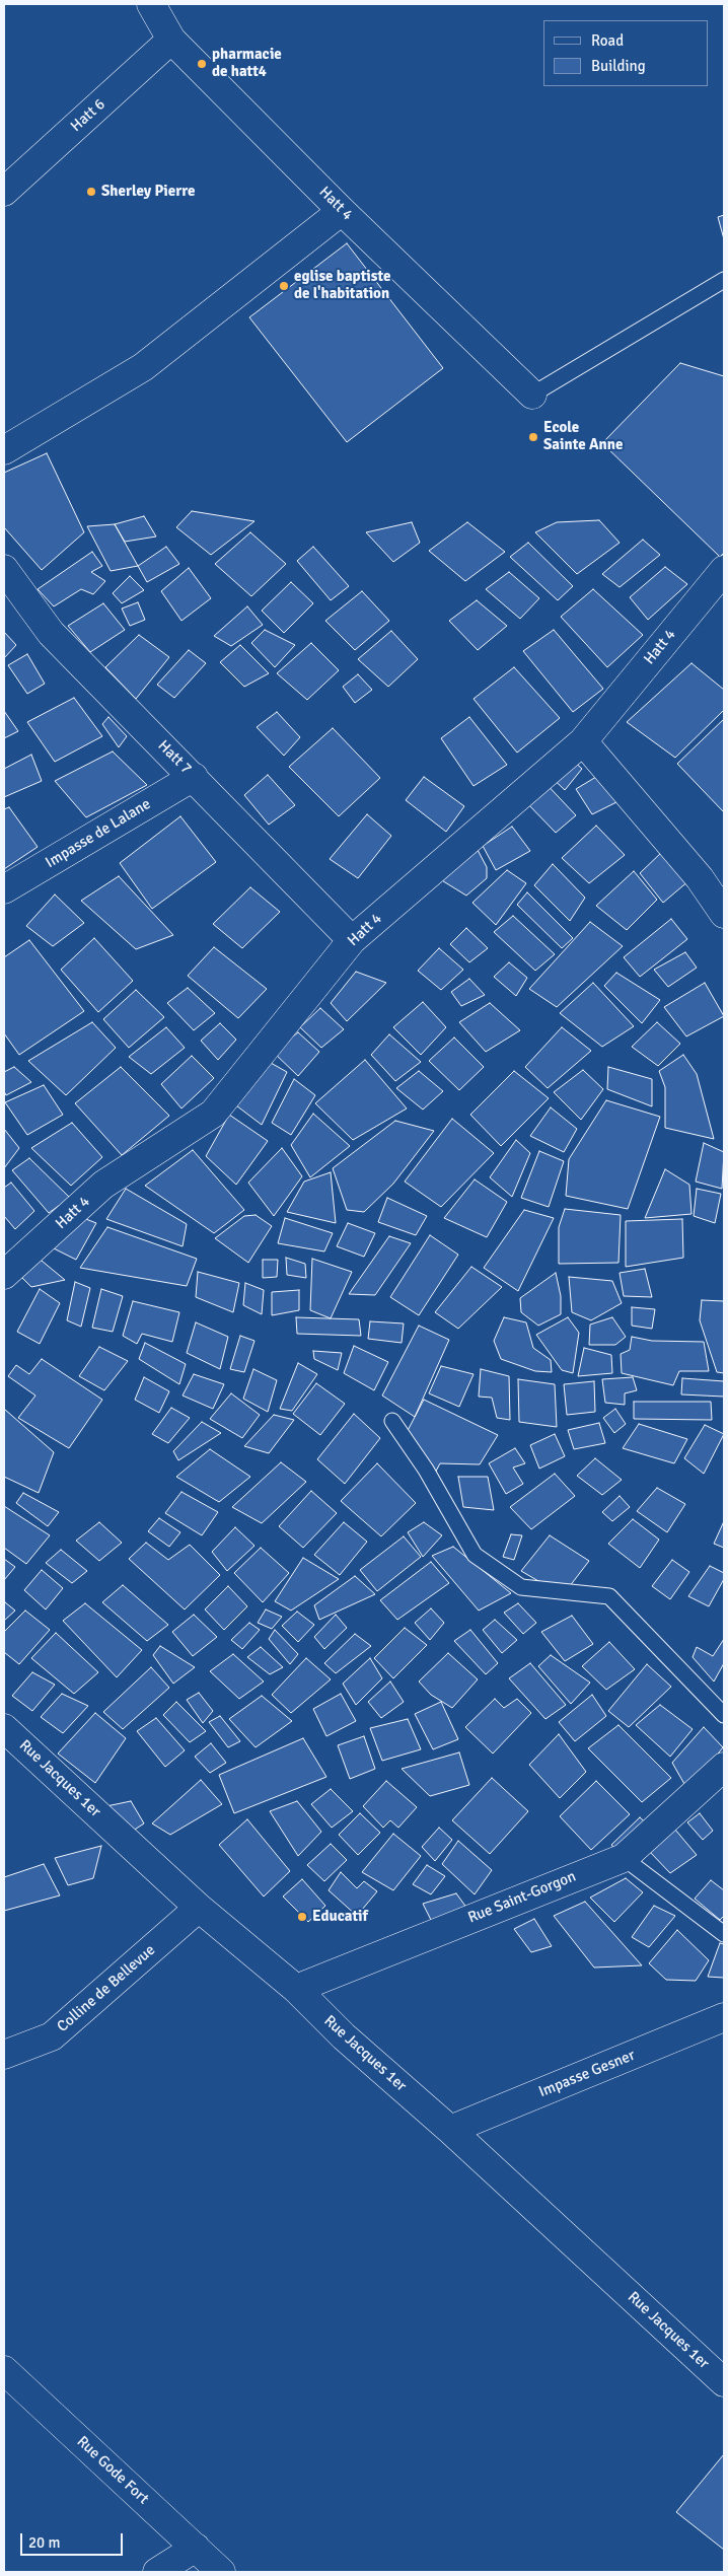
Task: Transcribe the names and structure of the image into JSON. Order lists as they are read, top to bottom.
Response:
{
  "streets": {
    "street": [
      "Hatt 6",
      "Hatt 4",
      "Hatt 7",
      "Impasse de Lalane",
      "Rue Jacques 1er",
      "Rue Saint-Gorgon",
      "Colline de Bellevue",
      "Impasse Gesner",
      "Rue Gode Fort"
    ]
  },
  "crossings": [
    ["Hatt 6", "Hatt 4"],
    ["Hatt 4", "Hatt 7"],
    ["Hatt 7", "Impasse de Lalane"],
    ["Rue Jacques 1er", "Rue Saint-Gorgon"],
    ["Rue Jacques 1er", "Colline de Bellevue"],
    ["Rue Jacques 1er", "Impasse Gesner"]
  ],
  "places": [
    "pharmacie de hatt4",
    "Sherley Pierre",
    "eglise baptiste de l'habitation",
    "Ecole Sainte Anne",
    "Educatif"
  ],
  "legend": ["Road", "Building"],
  "scale_bar": "20 m"
}
